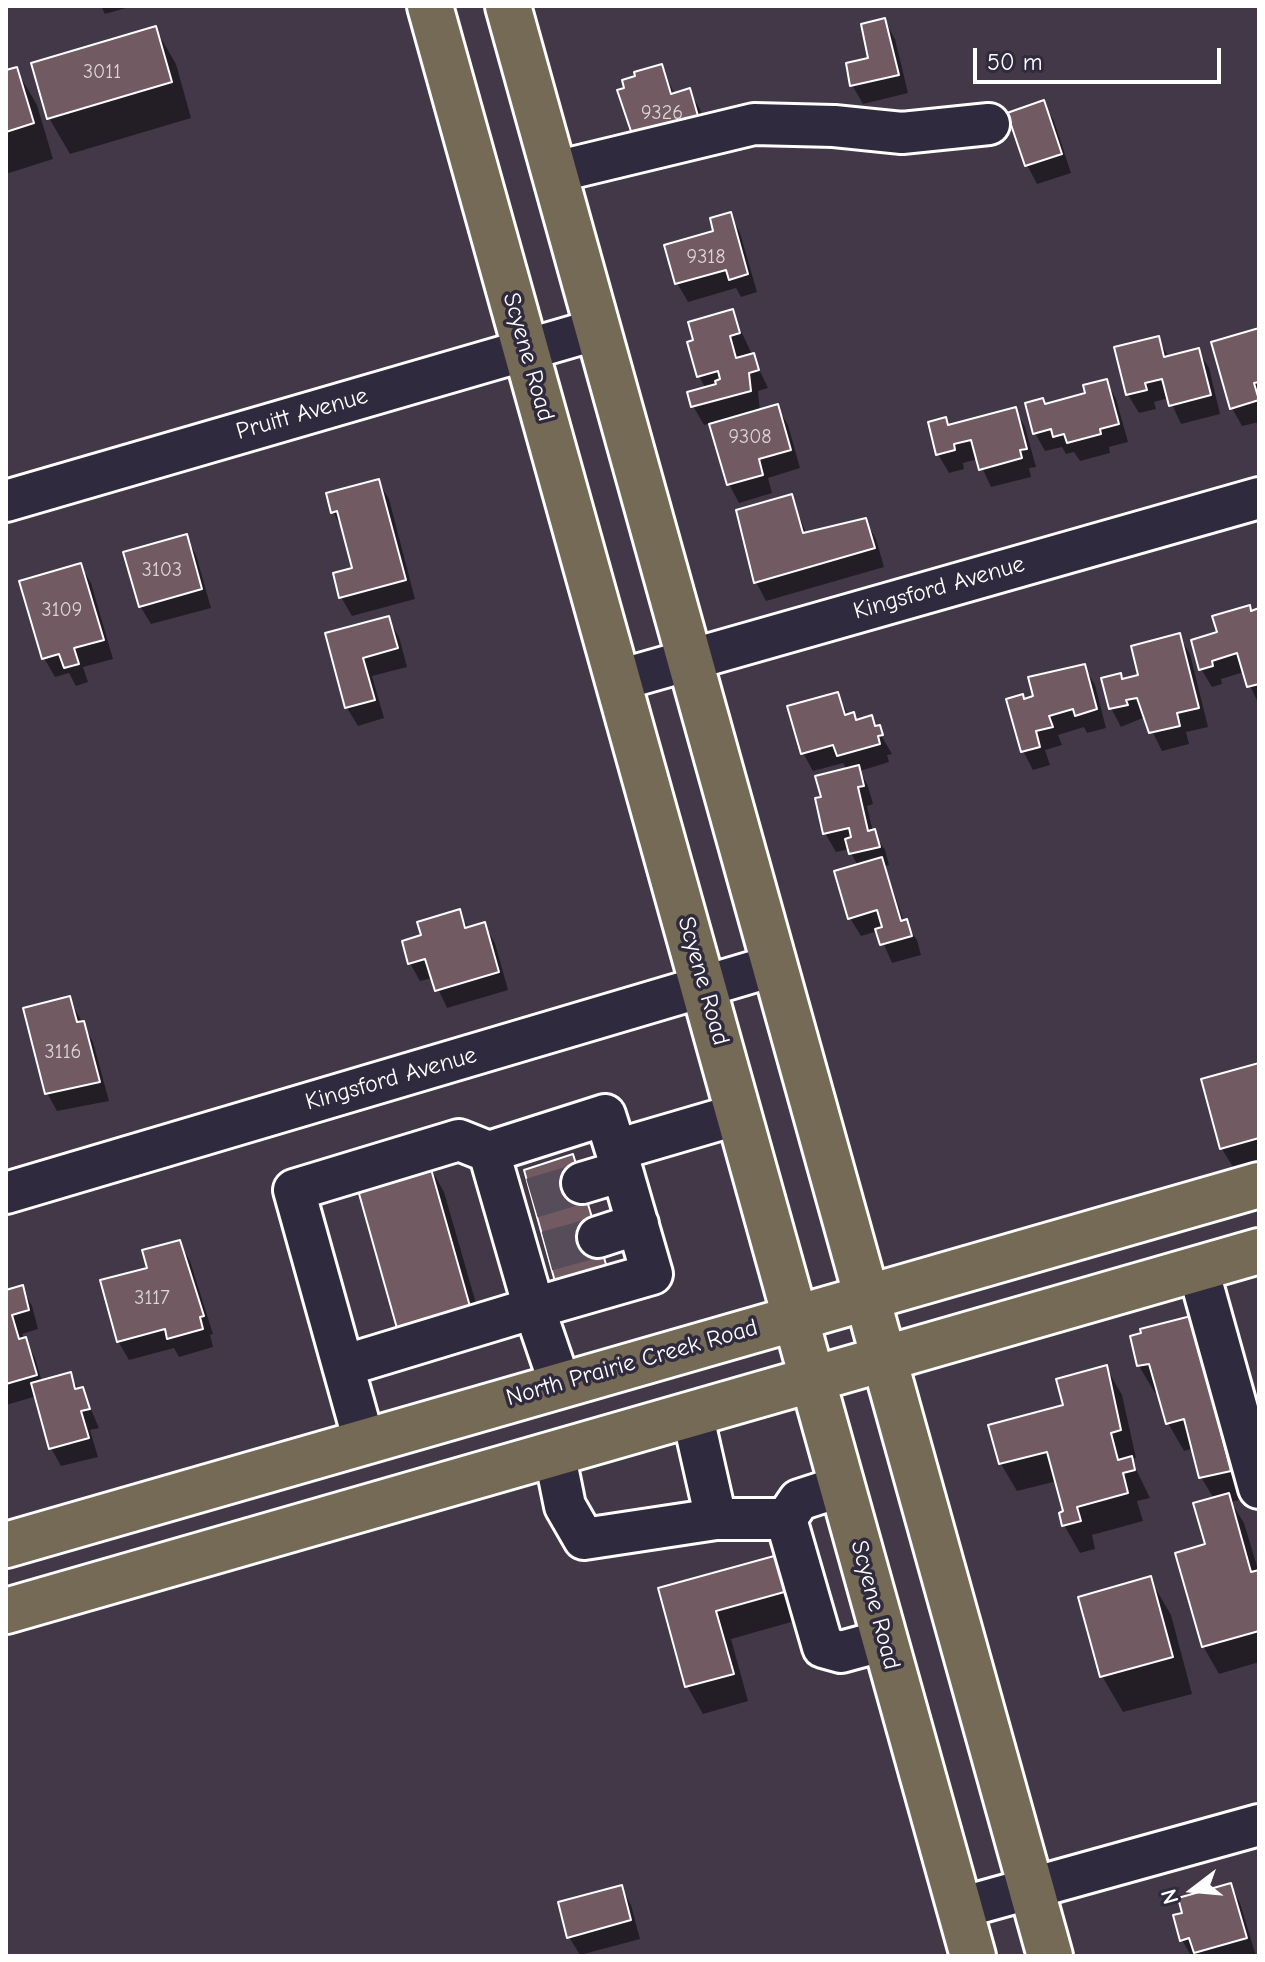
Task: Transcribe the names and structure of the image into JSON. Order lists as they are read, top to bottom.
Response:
{
  "streets": {
    "main road": ["Scyene Road", "North Prairie Creek Road"],
    "street": ["Pruitt Avenue", "Kingsford Avenue"]
  },
  "crossings": [
    ["Scyene Road", "Pruitt Avenue"],
    ["Scyene Road", "Kingsford Avenue"],
    ["Scyene Road", "North Prairie Creek Road"]
  ],
  "house_numbers": [
    "3011",
    "9326",
    "9318",
    "9308",
    "3103",
    "3109",
    "3116",
    "3117"
  ],
  "scale_bar": "50 m",
  "north": "left"
}
